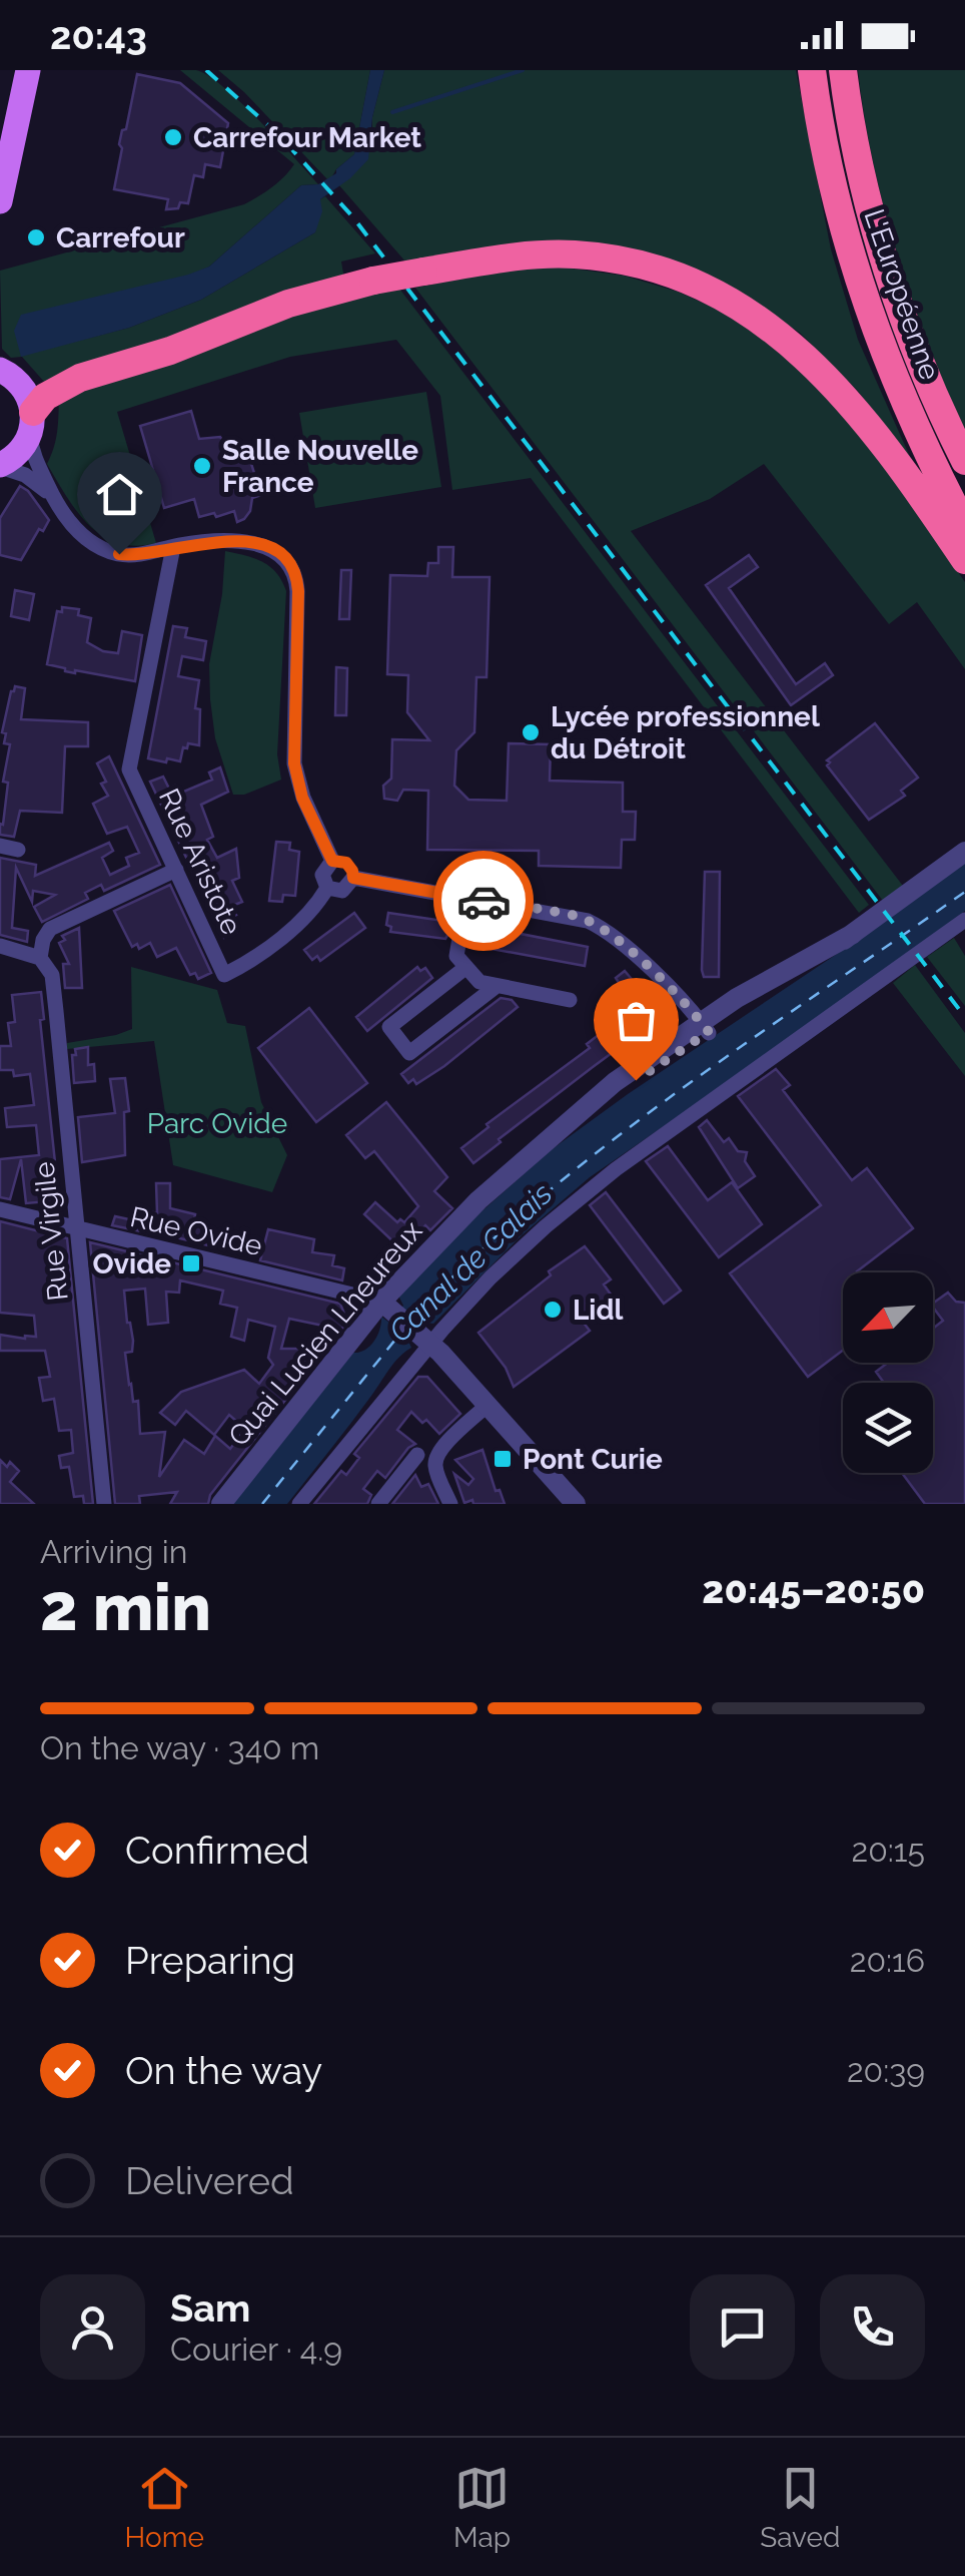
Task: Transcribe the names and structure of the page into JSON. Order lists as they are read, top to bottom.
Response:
{
  "streets": {
    "highway": ["L'Européenne"],
    "street": [
      "Rue Aristote",
      "Rue Virgile",
      "Rue Ovide",
      "Quai Lucien Lheureux"
    ]
  },
  "crossings": [
    ["Rue Virgile", "Rue Ovide"],
    ["Rue Ovide", "Quai Lucien Lheureux"]
  ],
  "water": ["Canal de Calais"],
  "parks": ["Parc Ovide"],
  "places": {
    "other": [
      "Carrefour Market",
      "Carrefour",
      "Salle Nouvelle France",
      "Lycée professionnel du Détroit",
      "Lidl"
    ],
    "transit": ["Ovide", "Pont Curie"]
  },
  "north": "bottom left",
  "page": {
    "status": "20:43",
    "heading": ["2 min", "Arriving in", "20:45–20:50"],
    "panel": ["Sam", "Courier · 4.9"],
    "bar": "On the way · 340 m",
    "list": [
      ["Confirmed", "20:15"],
      ["Preparing", "20:16"],
      ["On the way", "20:39"],
      "Delivered"
    ],
    "tabs": ["Home", "Map", "Saved"]
  }
}
